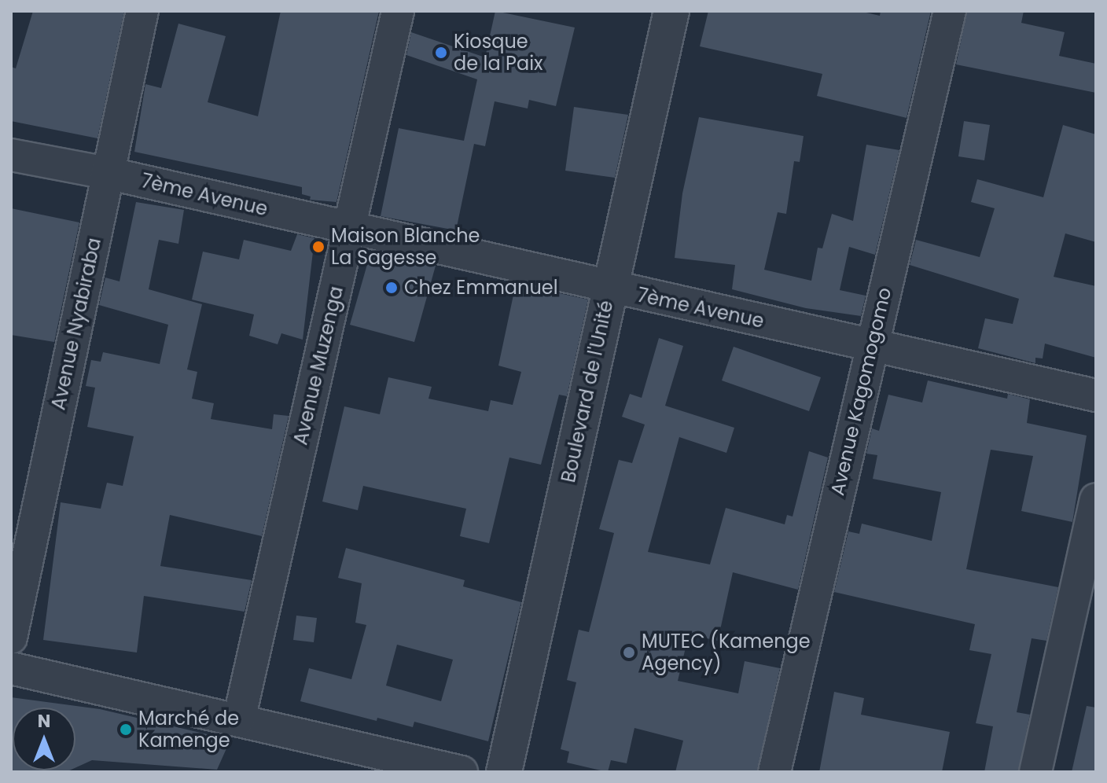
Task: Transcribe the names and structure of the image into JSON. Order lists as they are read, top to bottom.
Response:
{
  "streets": {
    "street": [
      "7ème Avenue",
      "Avenue Nyabiraba",
      "Avenue Muzenga",
      "Boulevard de l'Unité",
      "Avenue Kagomogomo"
    ]
  },
  "crossings": [
    ["7ème Avenue", "Avenue Nyabiraba"],
    ["7ème Avenue", "Avenue Muzenga"],
    ["7ème Avenue", "Boulevard de l'Unité"],
    ["7ème Avenue", "Avenue Kagomogomo"]
  ],
  "places": [
    "Kiosque de la Paix",
    "Maison Blanche La Sagesse",
    "Chez Emmanuel",
    "MUTEC (Kamenge Agency)",
    "Marché de Kamenge"
  ],
  "north": "top"
}
